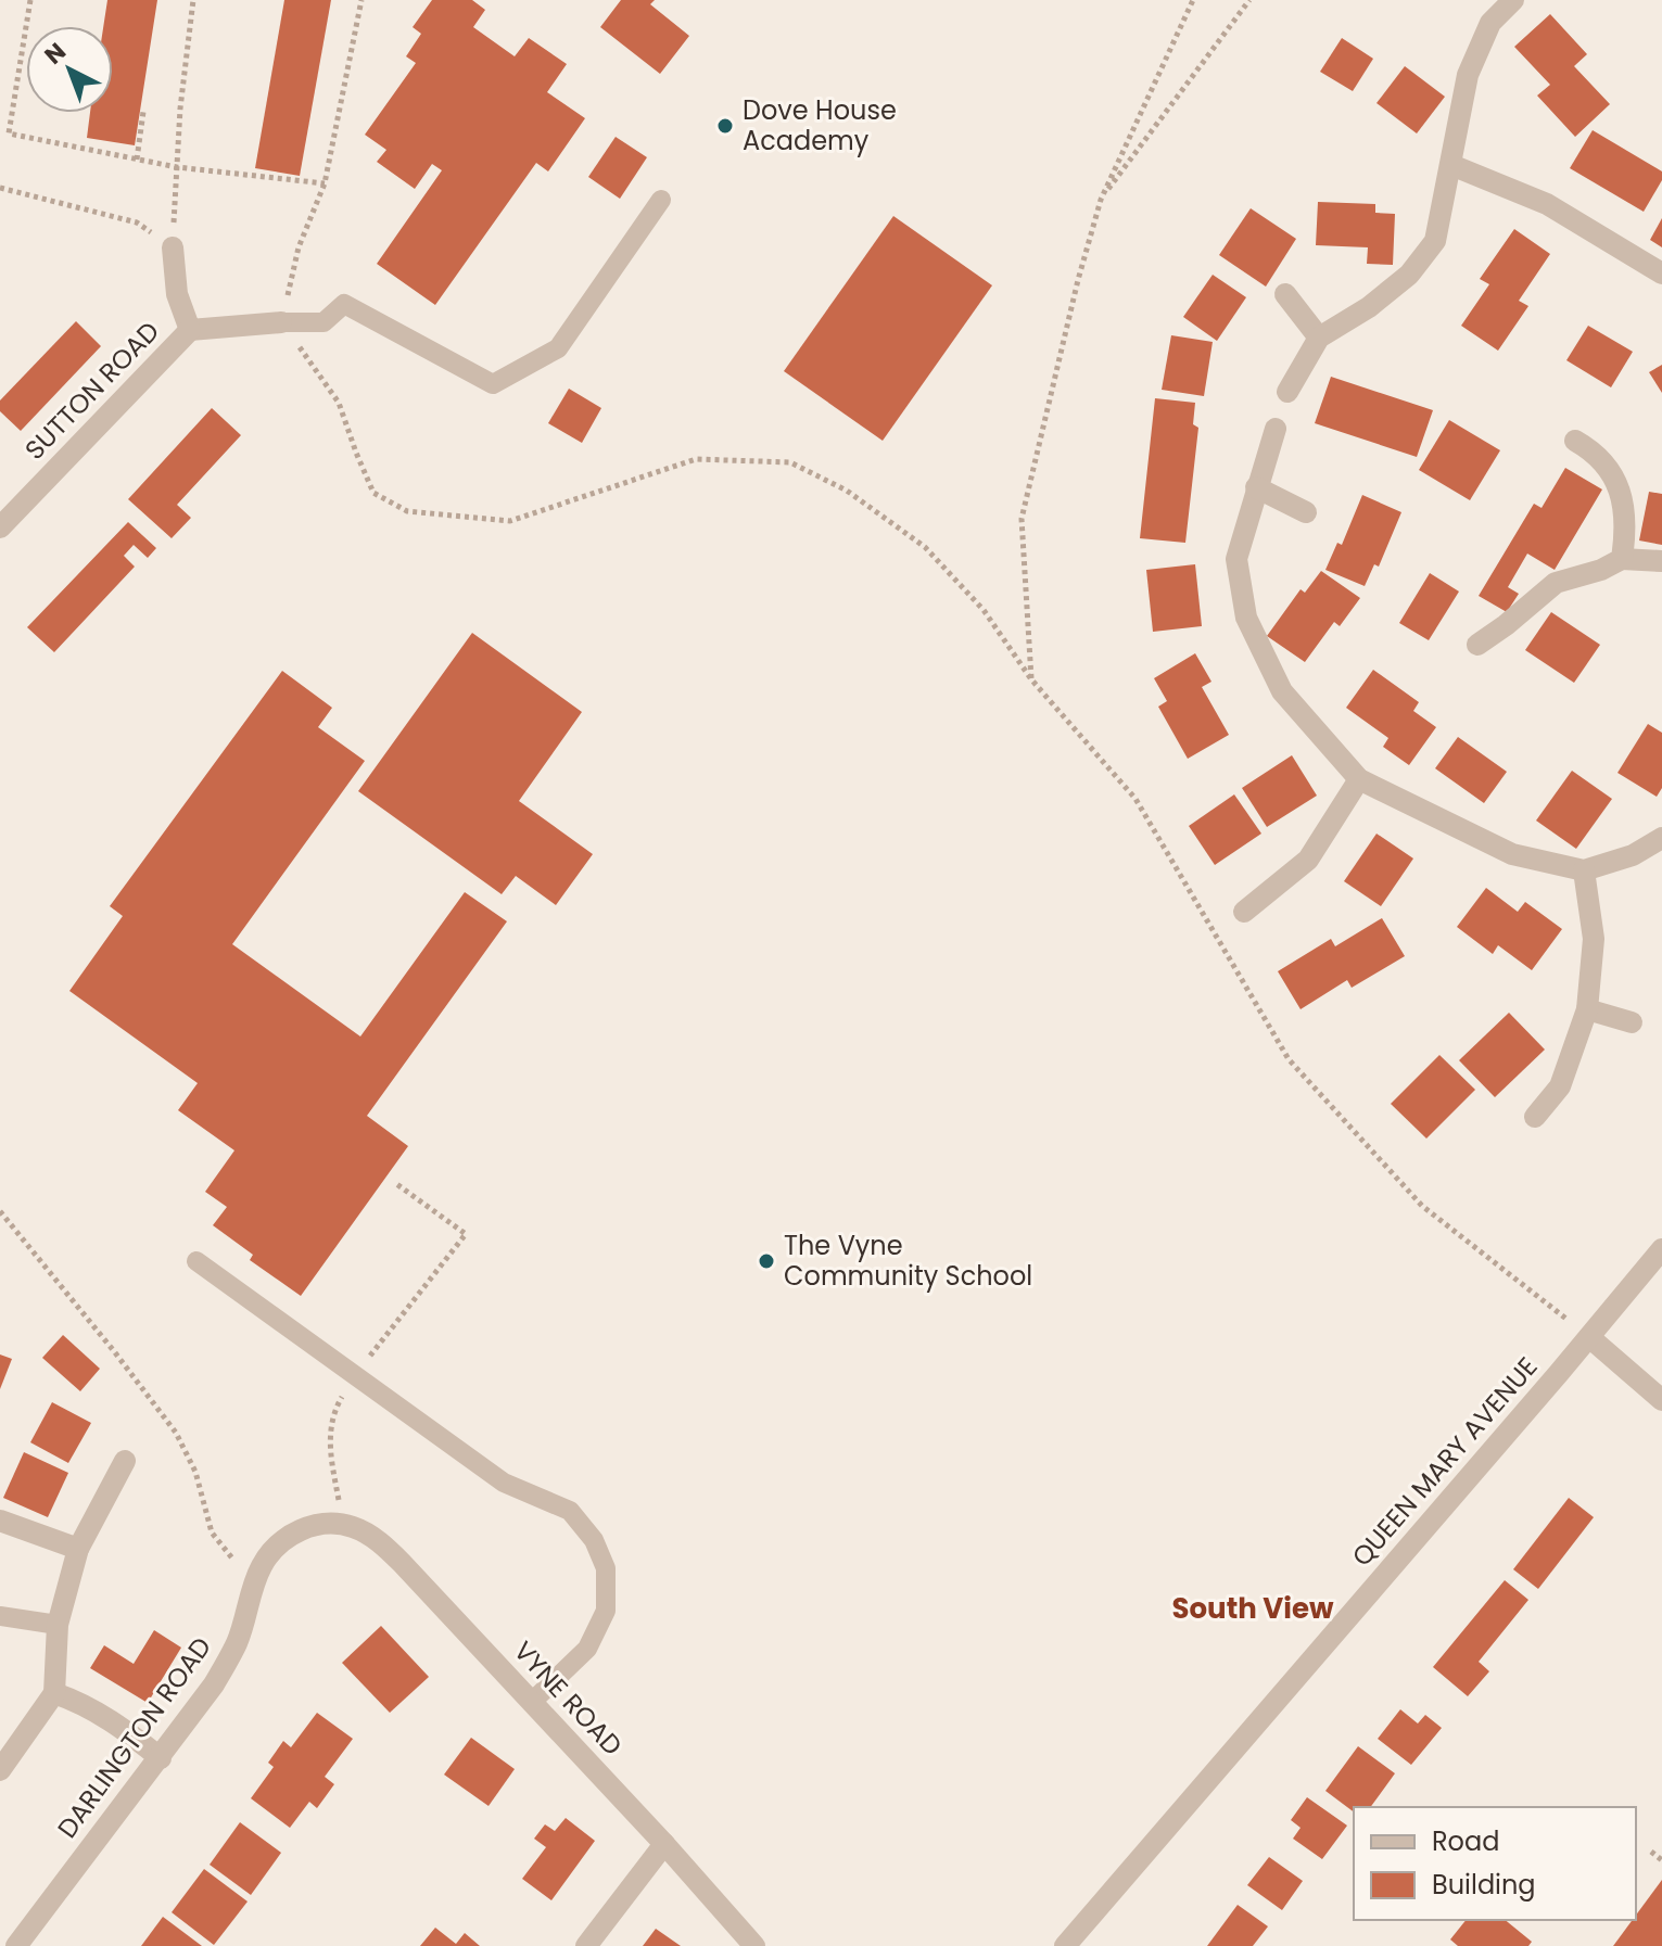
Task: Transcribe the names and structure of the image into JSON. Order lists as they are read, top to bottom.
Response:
{
  "streets": {
    "street": [
      "SUTTON ROAD",
      "QUEEN MARY AVENUE",
      "VYNE ROAD",
      "DARLINGTON ROAD"
    ]
  },
  "crossings": [
    ["VYNE ROAD", "DARLINGTON ROAD"]
  ],
  "districts": ["South View"],
  "places": ["Dove House Academy", "The Vyne Community School"],
  "legend": ["Road", "Building"],
  "north": "top left"
}
